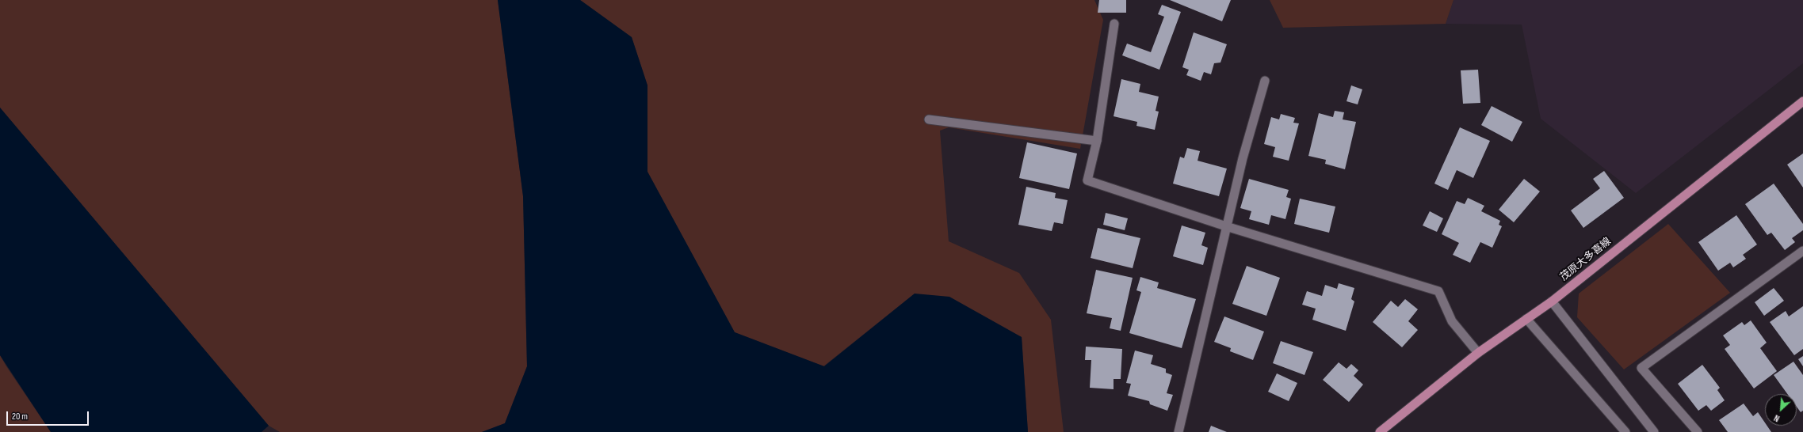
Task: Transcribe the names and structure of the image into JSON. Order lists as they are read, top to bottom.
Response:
{
  "streets": {
    "main road": ["茂原大多喜線"]
  },
  "scale_bar": "20 m",
  "north": "bottom left"
}
